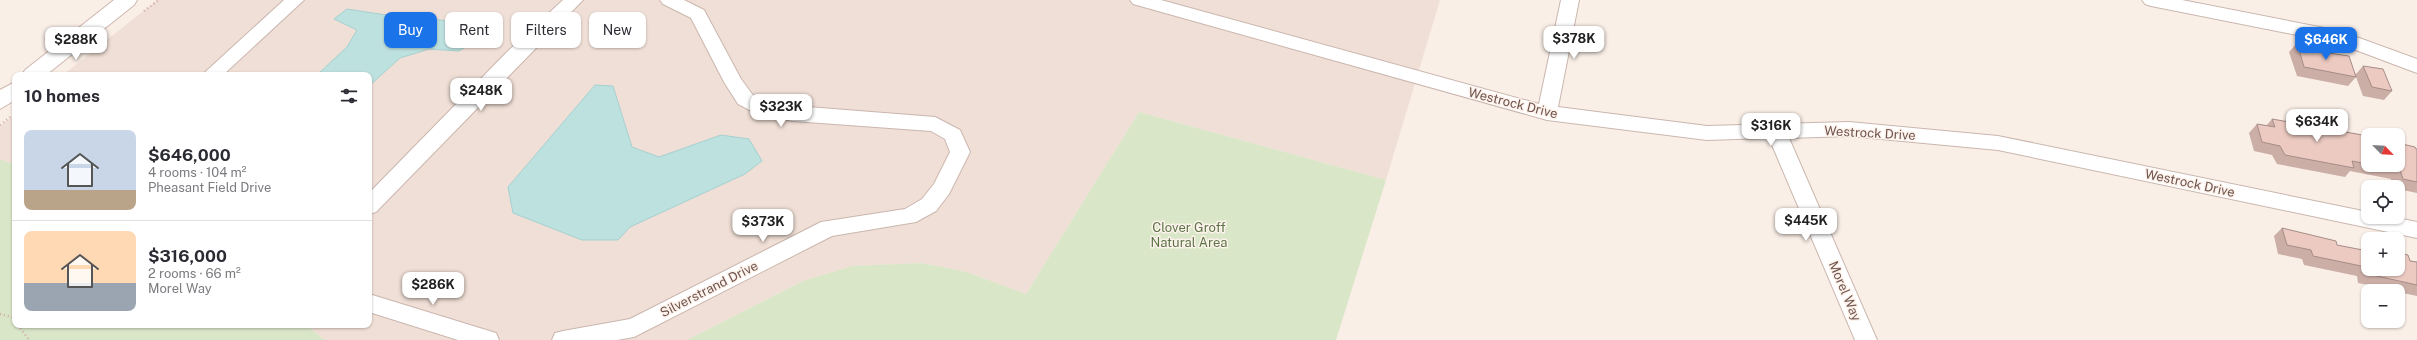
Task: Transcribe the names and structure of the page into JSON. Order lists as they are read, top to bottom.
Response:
{
  "streets": {
    "street": ["Westrock Drive", "Silverstrand Drive", "Morel Way"]
  },
  "crossings": [
    ["Westrock Drive", "Morel Way"]
  ],
  "parks": ["Clover Groff Natural Area"],
  "north": "bottom right",
  "page": {
    "chip": [
      "Buy",
      "Rent",
      "Filters",
      "New"
    ],
    "price": [
      "$378K",
      "$288K",
      "$646K",
      "$248K",
      "$323K",
      "$634K",
      "$316K",
      "$445K",
      "$373K",
      "$286K"
    ],
    "heading": "10 homes",
    "list": [
      {
        "name": "$646,000",
        "note": "4 rooms · 104 m² · Pheasant Field Drive"
      },
      {
        "name": "$316,000",
        "note": "2 rooms · 66 m² · Morel Way"
      }
    ],
    "map_buttons": ["+", "−"]
  }
}
